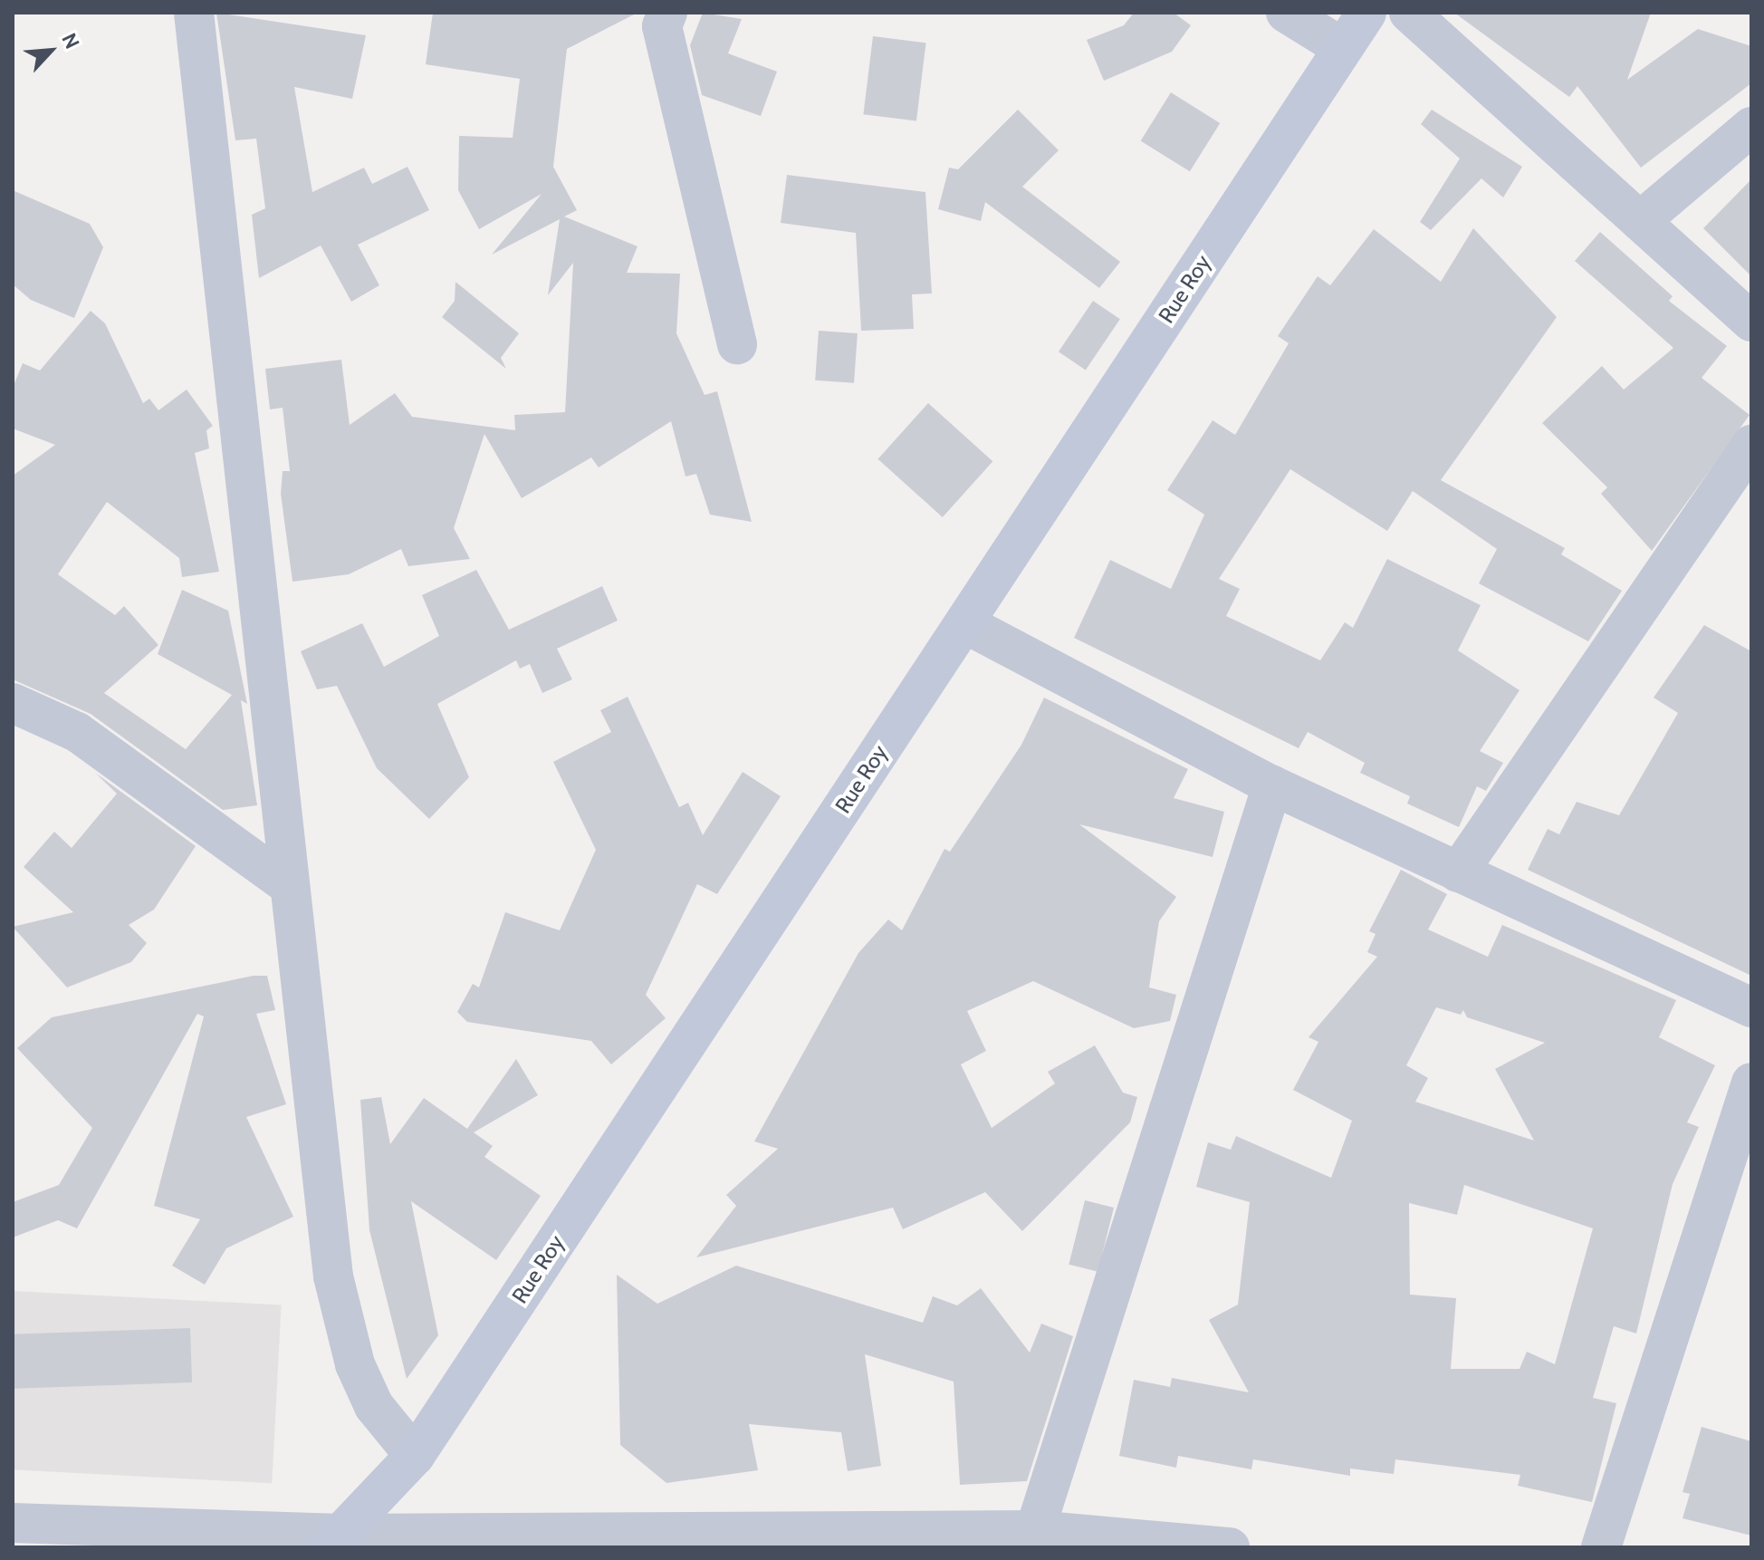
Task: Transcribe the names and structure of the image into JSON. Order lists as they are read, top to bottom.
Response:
{
  "streets": {
    "main road": ["Rue Roy"]
  },
  "north": "top right"
}
